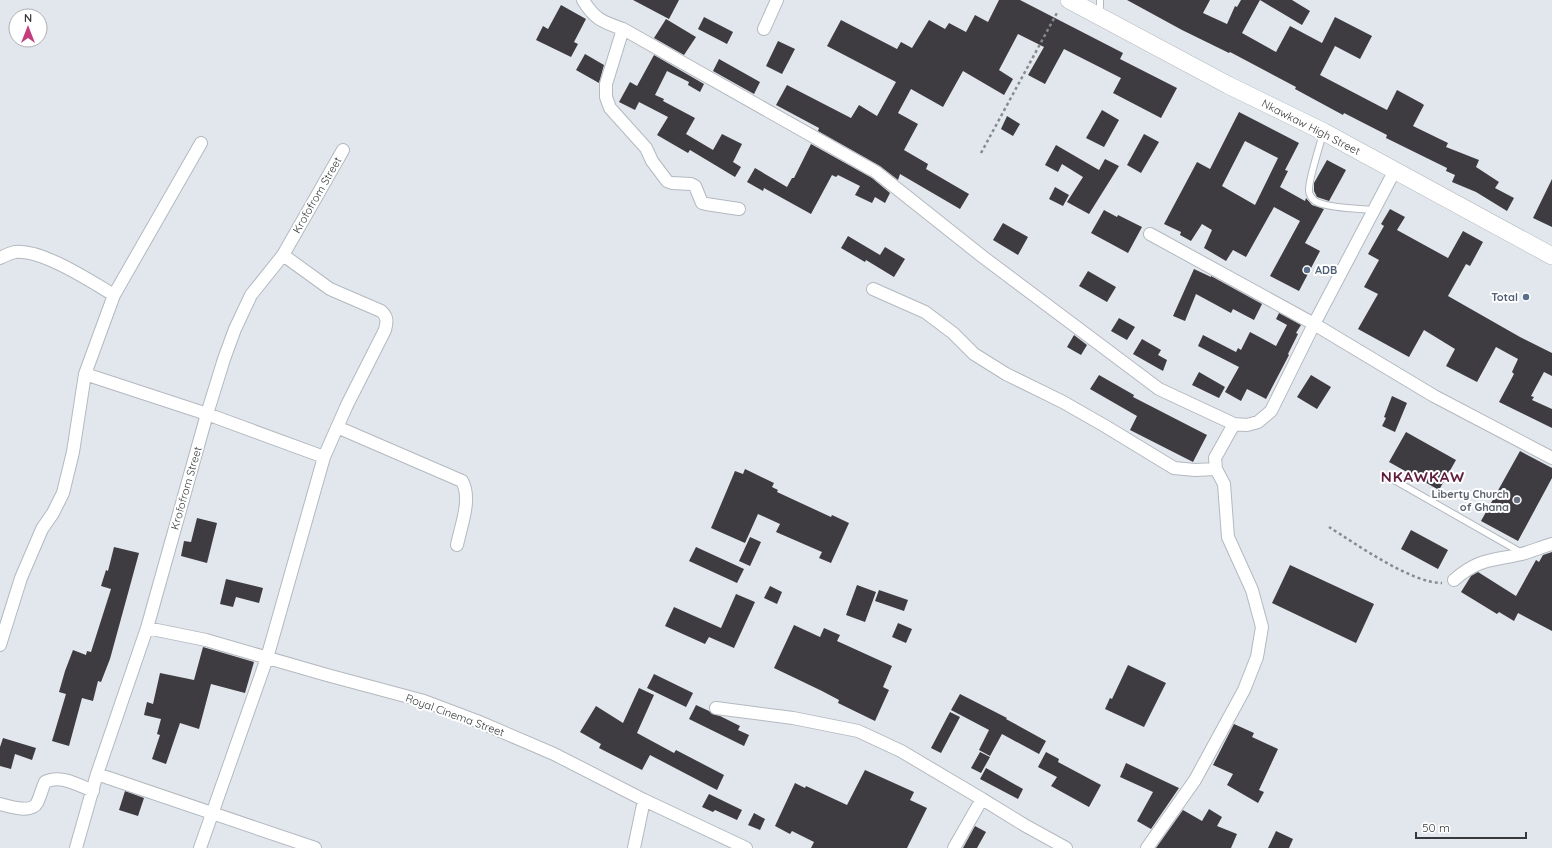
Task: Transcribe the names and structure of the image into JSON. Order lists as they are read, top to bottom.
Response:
{
  "streets": {
    "main road": ["Nkawkaw High Street"],
    "street": ["Krofofrom Street", "Royal Cinema Street"]
  },
  "crossings": [
    ["Krofofrom Street", "Royal Cinema Street"]
  ],
  "districts": ["NKAWKAW"],
  "places": ["ADB", "Total", "Liberty Church of Ghana"],
  "scale_bar": "50 m",
  "north": "top"
}
